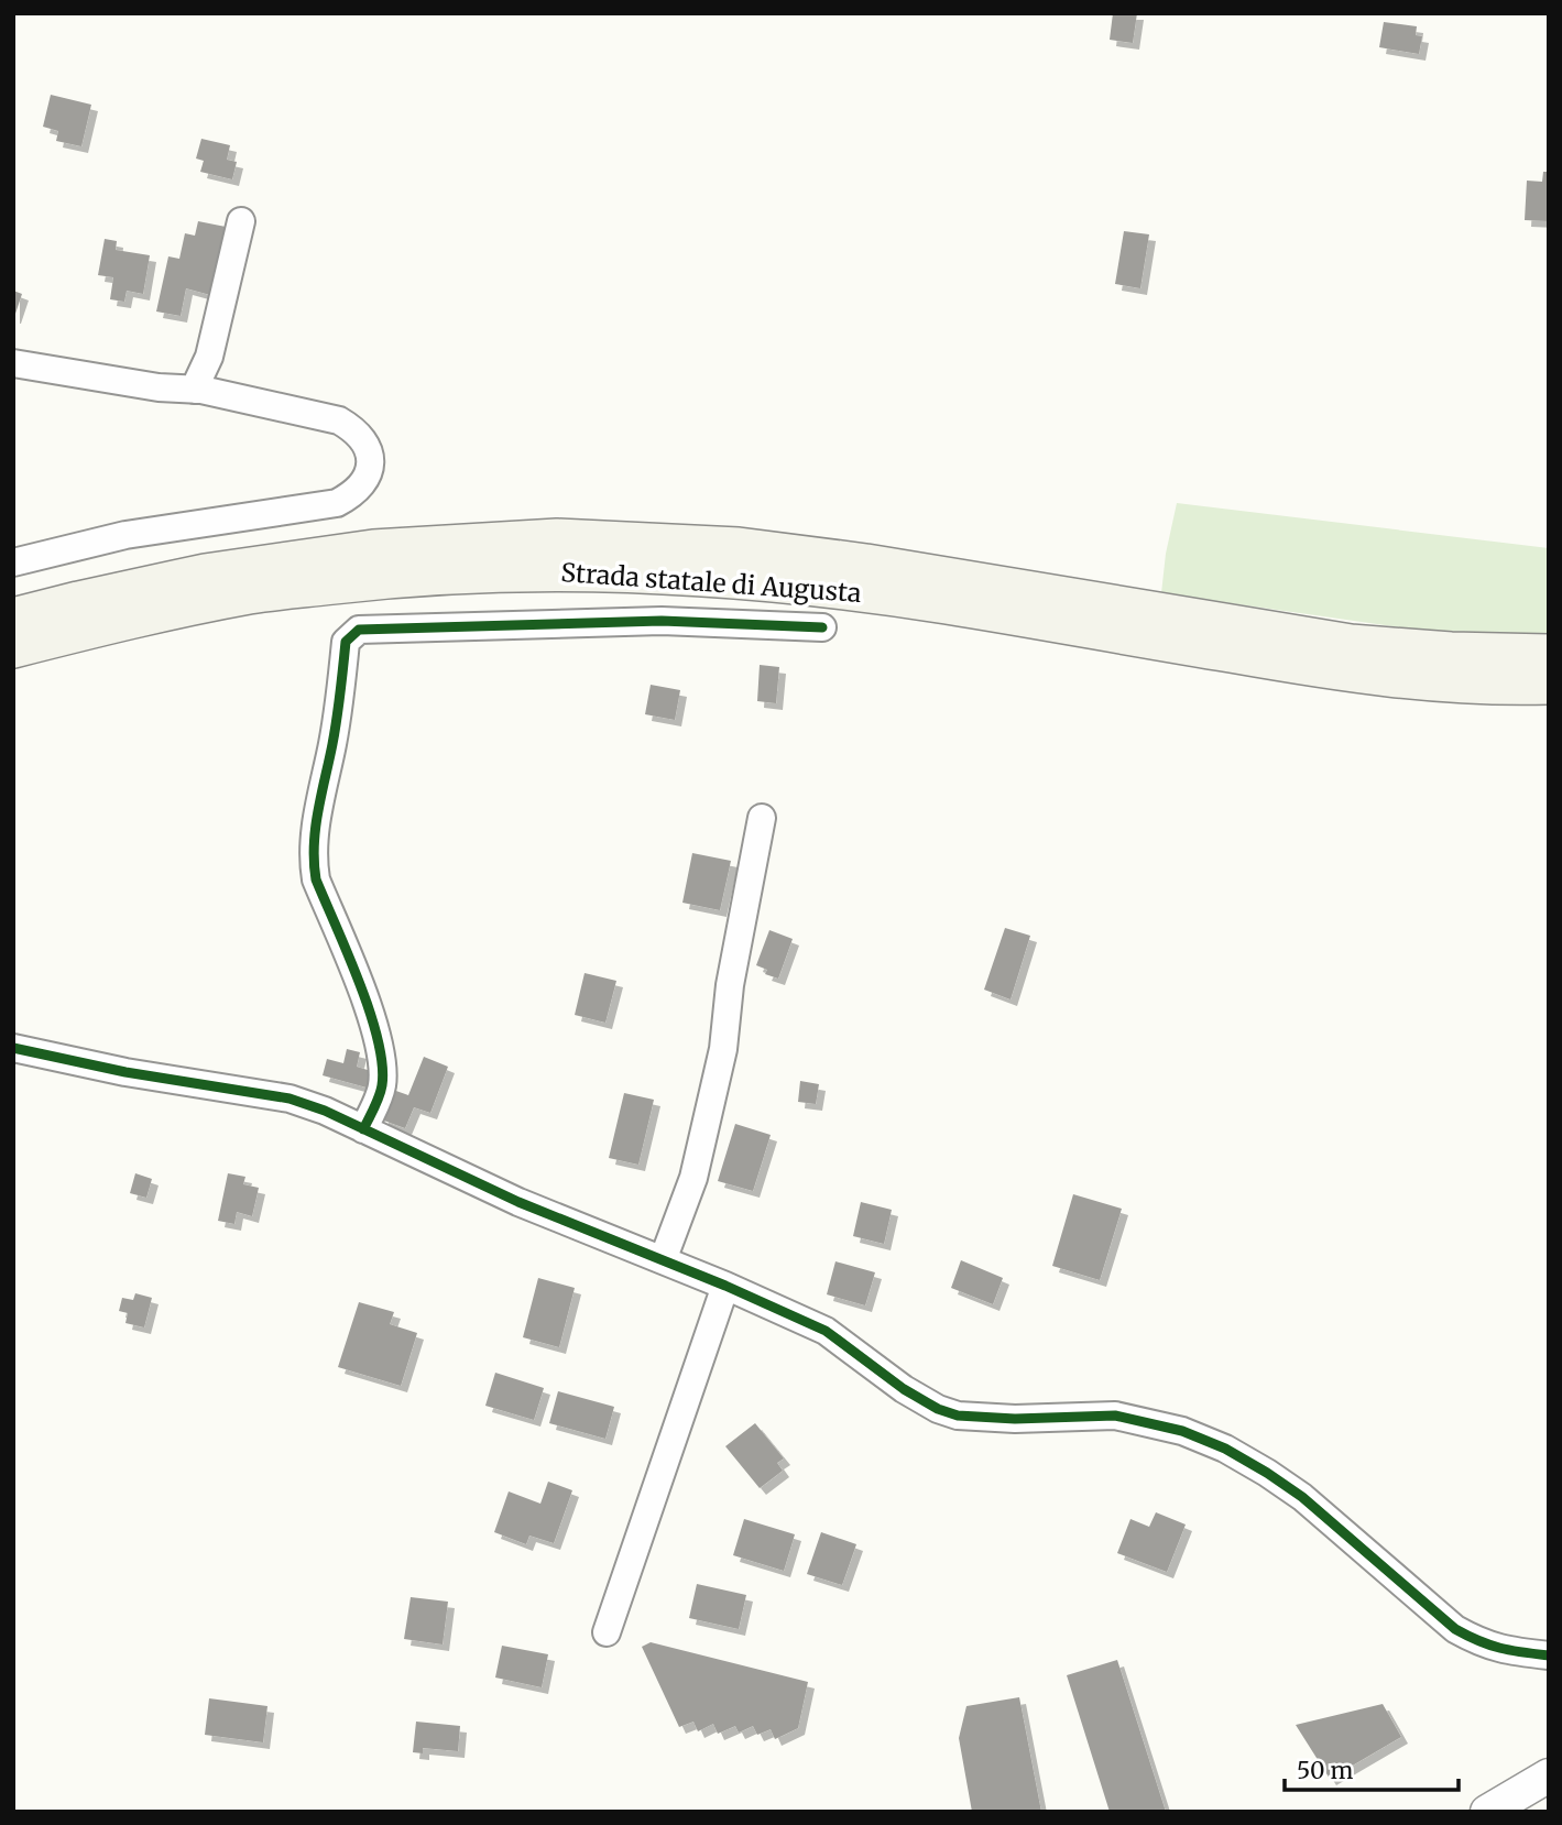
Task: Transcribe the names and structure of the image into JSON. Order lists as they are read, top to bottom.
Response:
{
  "streets": {
    "main road": ["Strada statale di Augusta"]
  },
  "scale_bar": "50 m"
}
